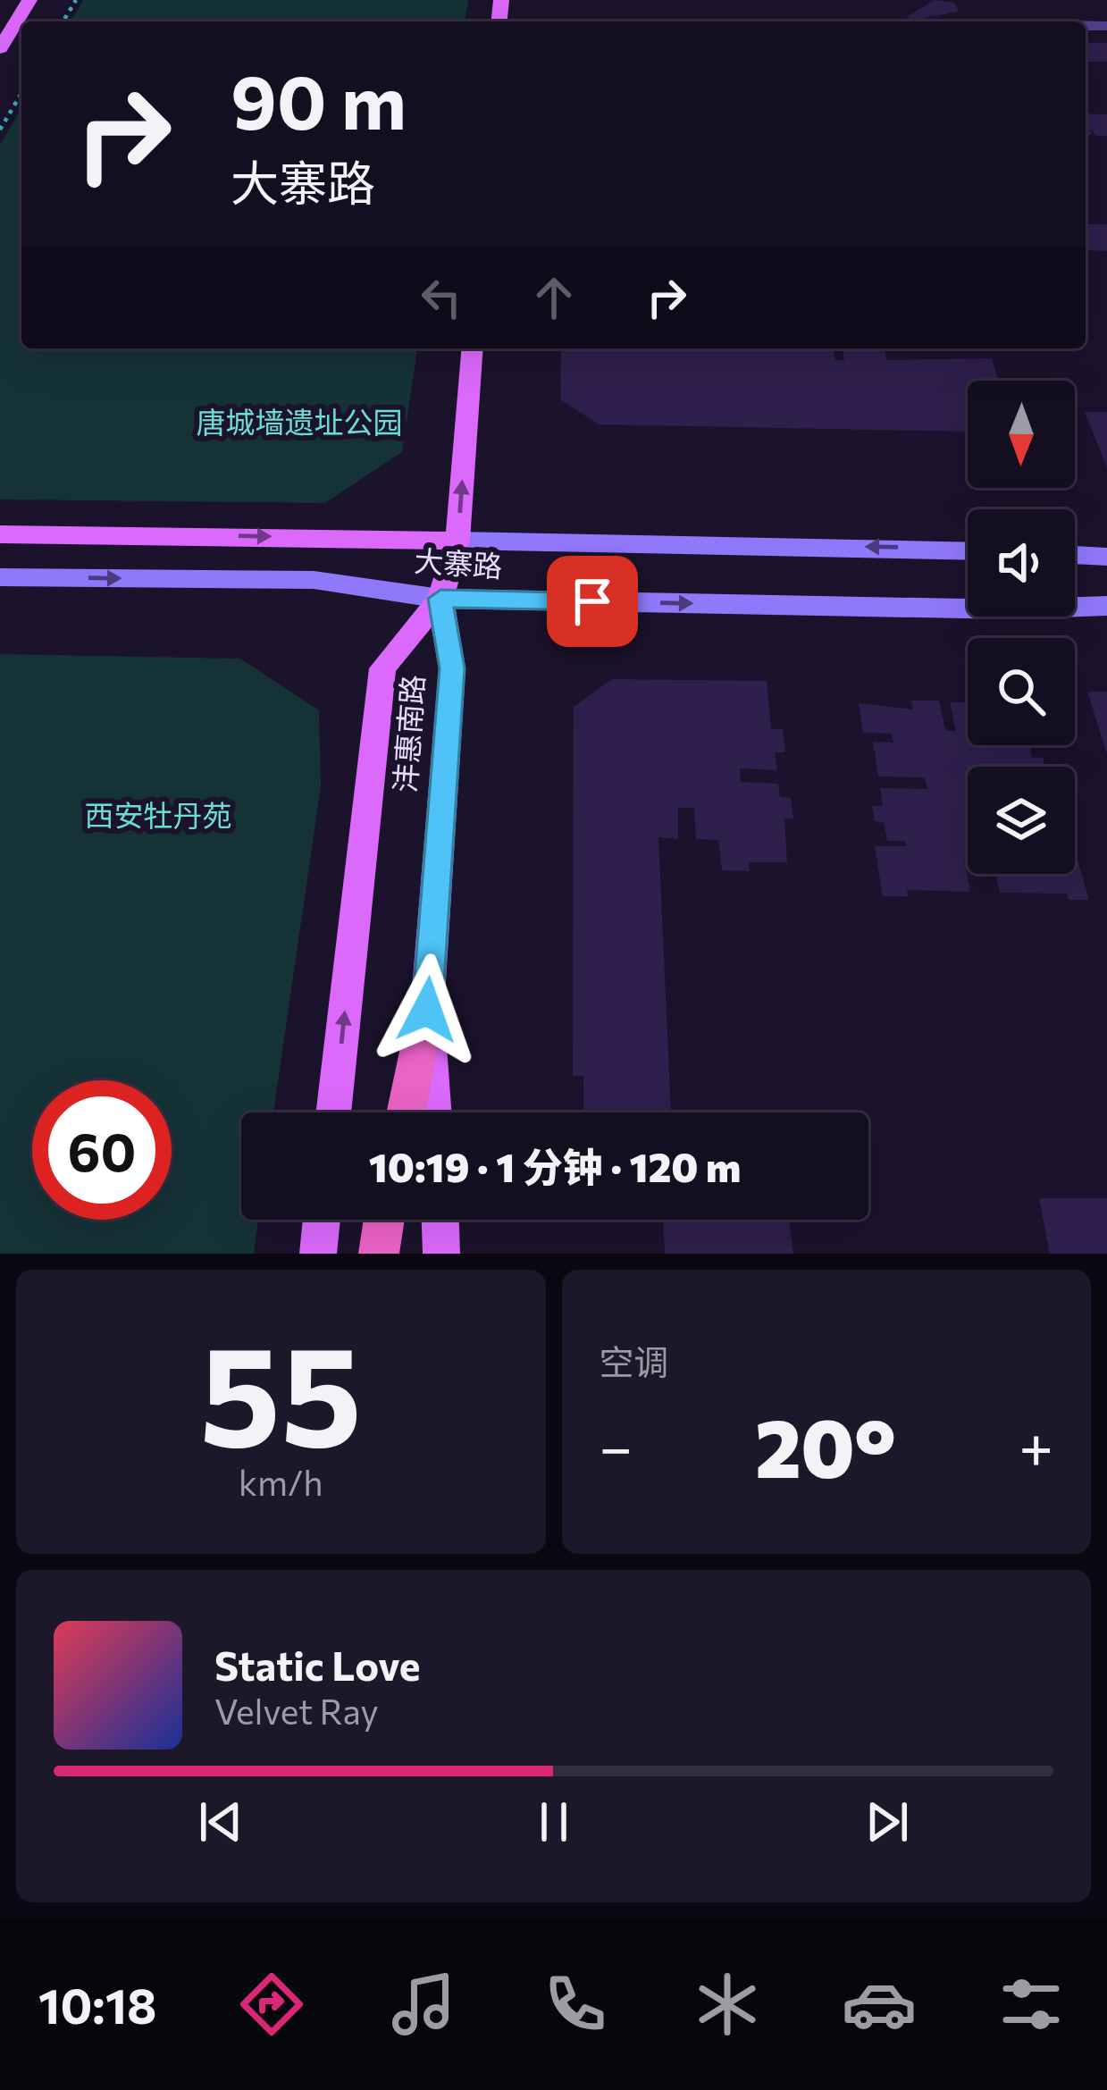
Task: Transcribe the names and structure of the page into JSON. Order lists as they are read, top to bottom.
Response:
{
  "streets": {
    "main road": ["大寨路", "沣惠南路"]
  },
  "crossings": [
    ["大寨路", "沣惠南路"]
  ],
  "parks": ["唐城墙遗址公园", "西安牡丹苑"],
  "north": "bottom",
  "page": {
    "turn": ["90 m", "大寨路"],
    "limit": "60",
    "trip": "10:19 · 1 分钟 · 120 m",
    "tile": [
      ["55", "km/h"],
      "空调"
    ],
    "heat": ["−", "20°", "+"],
    "song": ["Static Love", "Velvet Ray"],
    "tabs": "10:18"
  }
}
